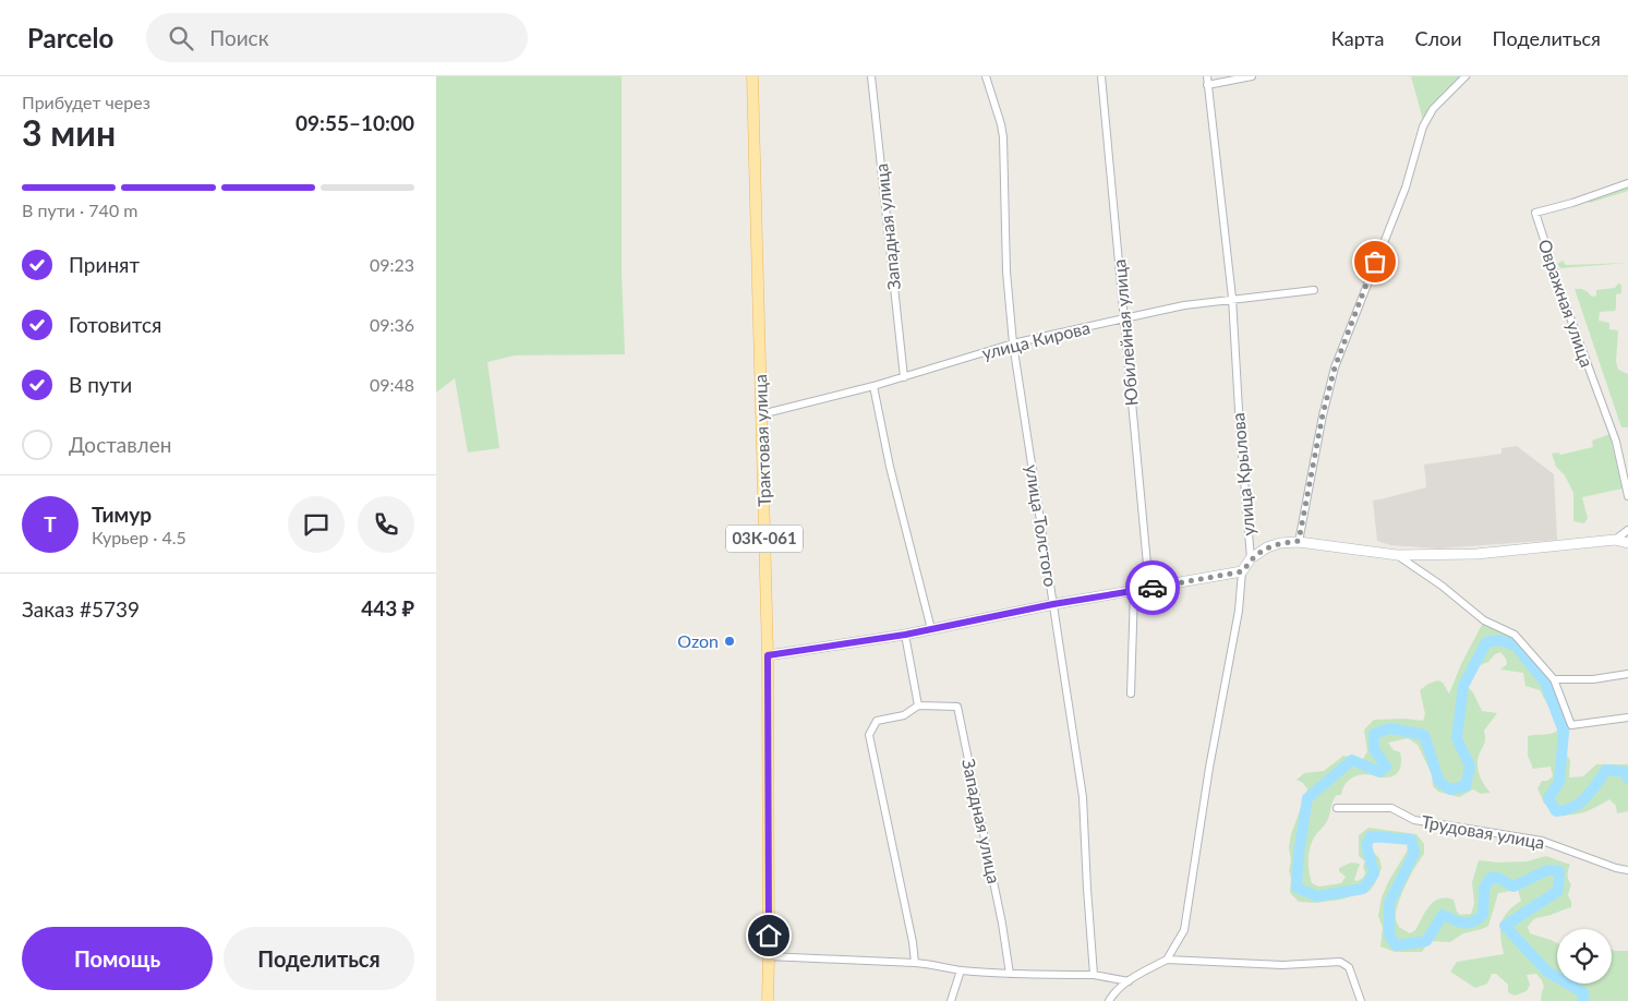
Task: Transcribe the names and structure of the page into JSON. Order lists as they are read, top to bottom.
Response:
{
  "streets": {
    "main road": ["Трактовая улица", "03К-061"],
    "street": [
      "Западная улица",
      "Овражная улица",
      "Юбилейная улица",
      "улица Кирова",
      "улица Крылова",
      "улица Толстого",
      "Трудовая улица"
    ]
  },
  "crossings": [
    ["Западная улица", "улица Кирова"],
    ["Юбилейная улица", "улица Кирова"],
    ["улица Кирова", "Трактовая улица"],
    ["улица Кирова", "улица Крылова"],
    ["улица Кирова", "улица Толстого"]
  ],
  "places": ["Ozon"],
  "page": {
    "header": "Parcelo",
    "search": "Поиск",
    "nav": ["Карта", "Слои", "Поделиться"],
    "heading": ["3 мин", "Прибудет через", "09:55–10:00"],
    "panel": [
      "Тимур",
      "Курьер · 4.5",
      "Заказ #5739",
      "443 ₽"
    ],
    "bar": "В пути · 740 m",
    "list": [
      ["Принят", "09:23"],
      ["Готовится", "09:36"],
      ["В пути", "09:48"],
      "Доставлен"
    ],
    "round": "Т",
    "buttons": ["Помощь", "Поделиться"]
  }
}
